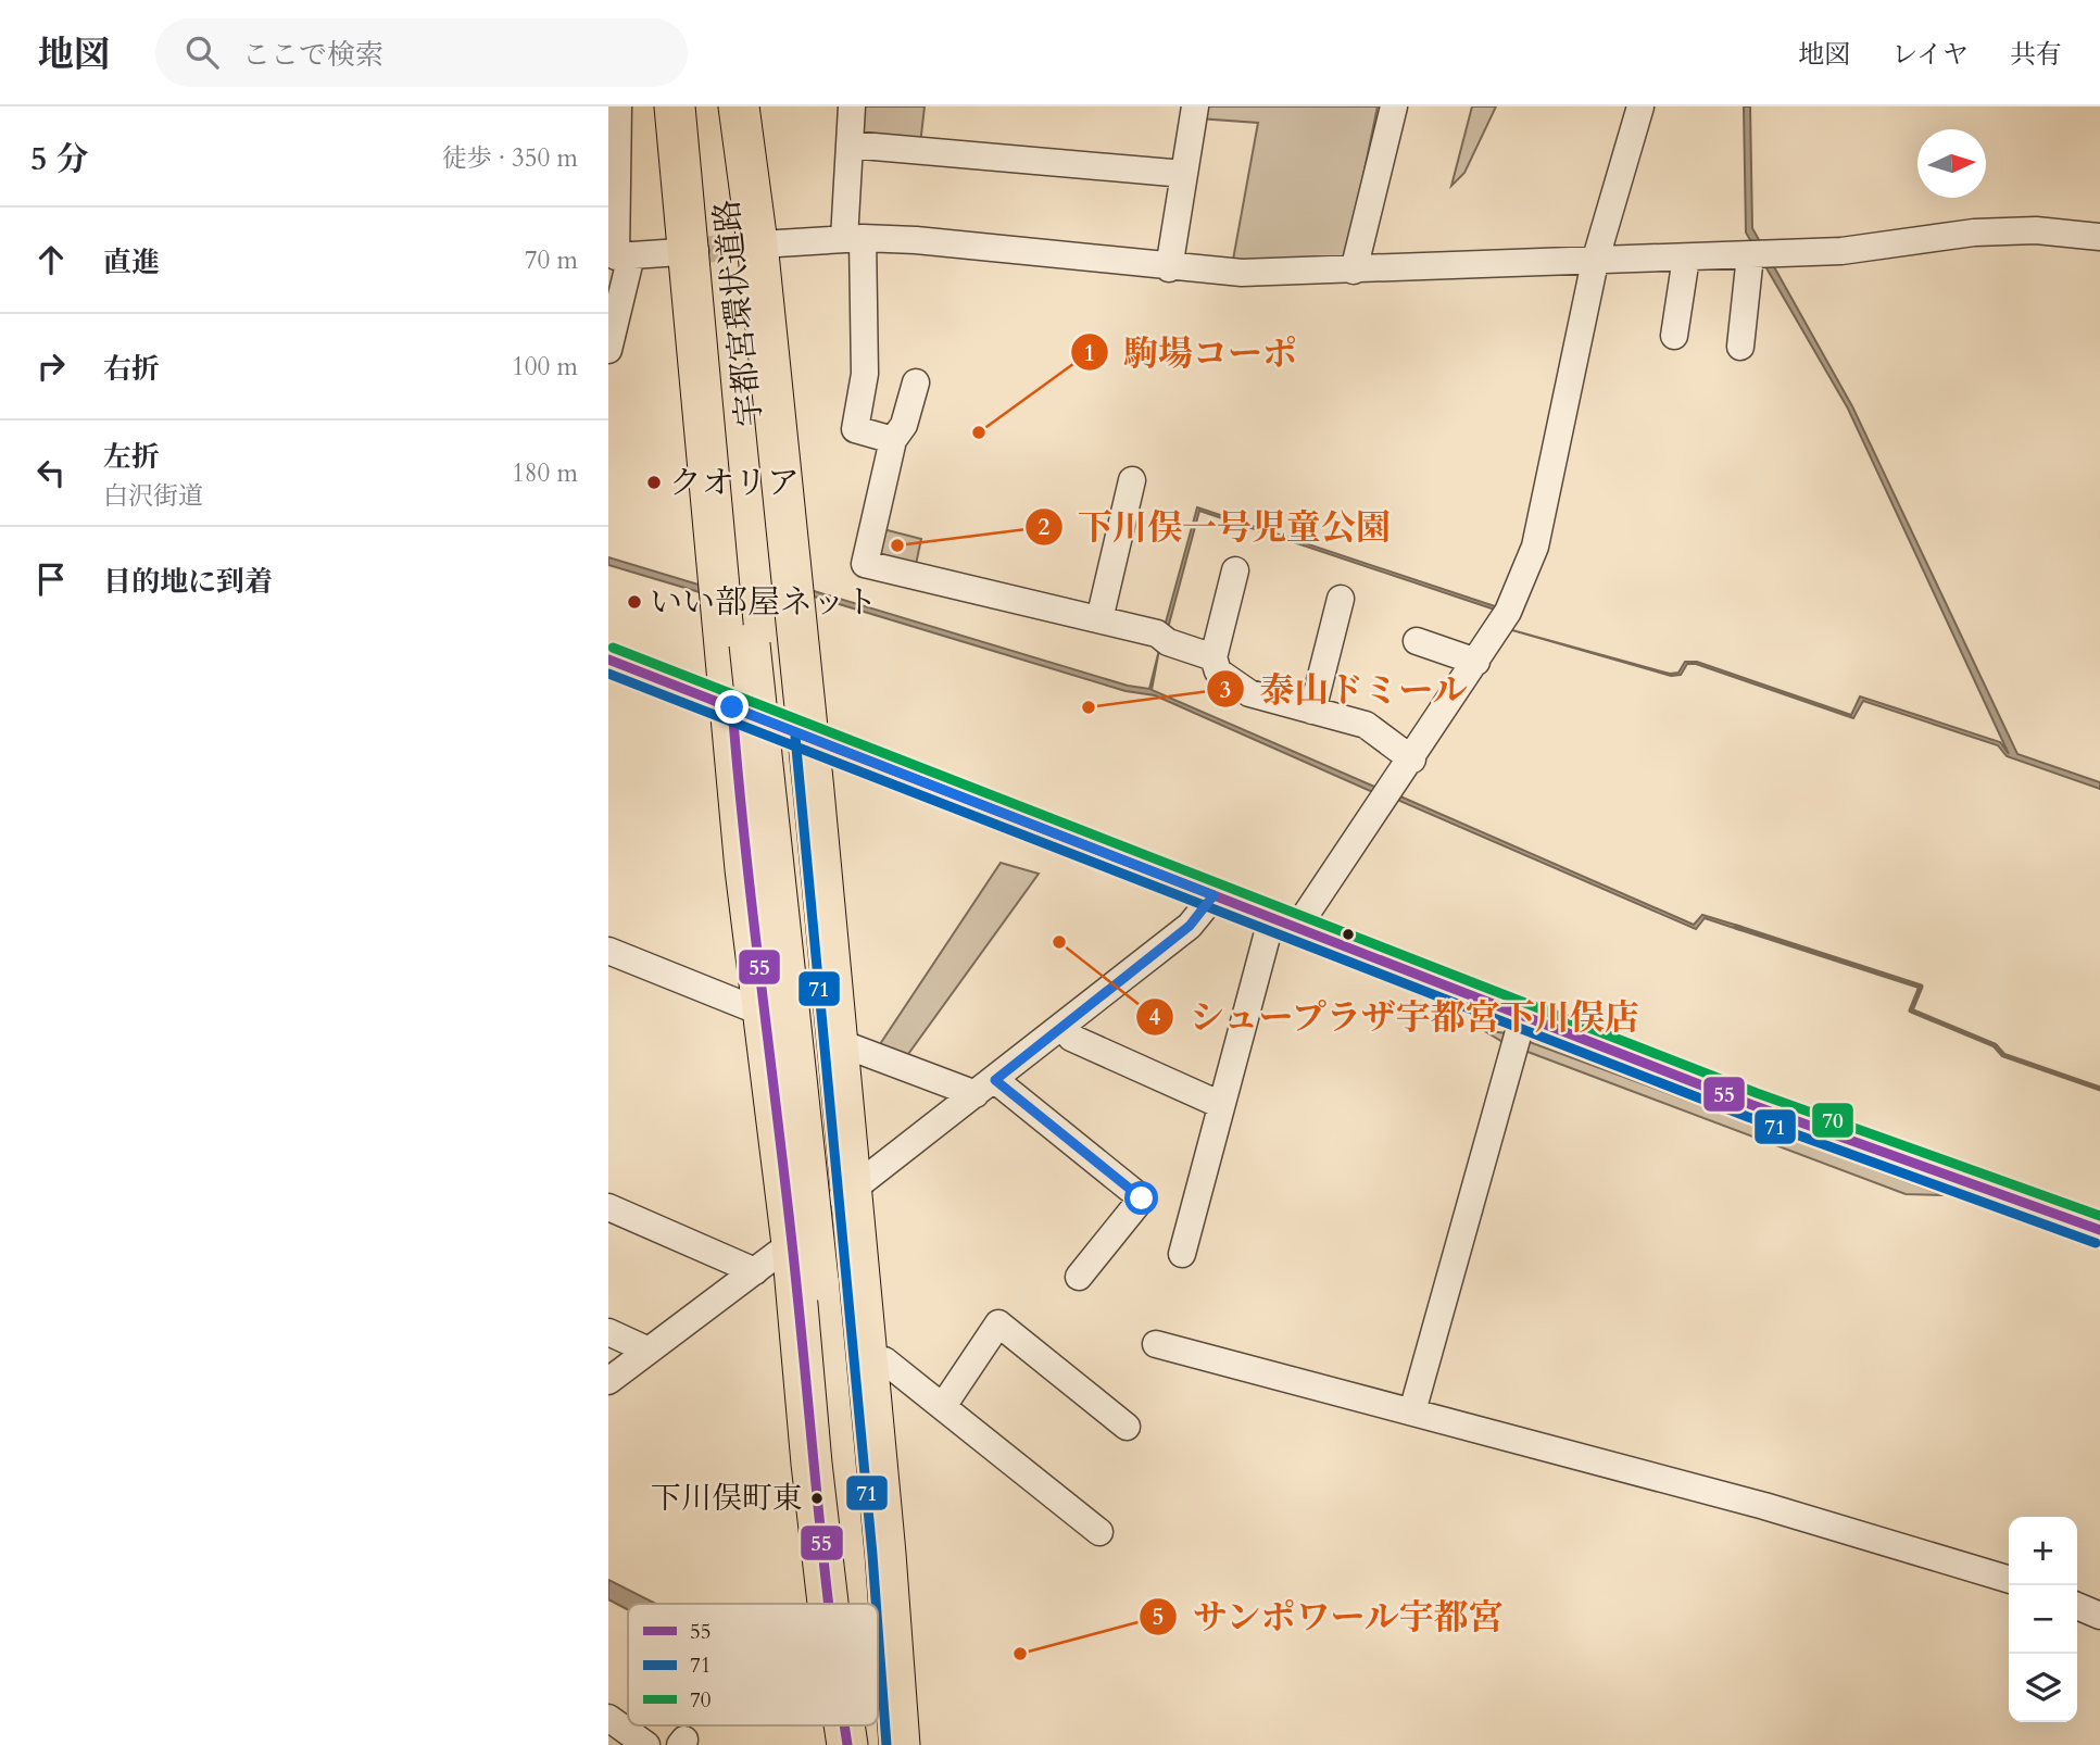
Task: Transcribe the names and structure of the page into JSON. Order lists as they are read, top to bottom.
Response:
{
  "streets": {
    "highway": ["宇都宮環状道路"]
  },
  "places": [
    "駒場コーポ",
    "クオリア",
    "下川俣一号児童公園",
    "いい部屋ネット",
    "泰山ドミール",
    "シュープラザ宇都宮下川俣店",
    "下川俣町東",
    "サンポワール宇都宮"
  ],
  "lines": ["transit line 70", "transit line 55", "transit line 71"],
  "legend": ["55", "71", "70"],
  "north": "right",
  "page": {
    "header": "地図",
    "search": "ここで検索",
    "nav": ["地図", "レイヤ", "共有"],
    "heading": ["5 分", "徒歩 · 350 m"],
    "list": [
      ["直進", "70 m"],
      ["右折", "100 m"],
      ["左折", "白沢街道", "180 m"],
      "目的地に到着"
    ],
    "map_buttons": ["+", "−"]
  }
}
